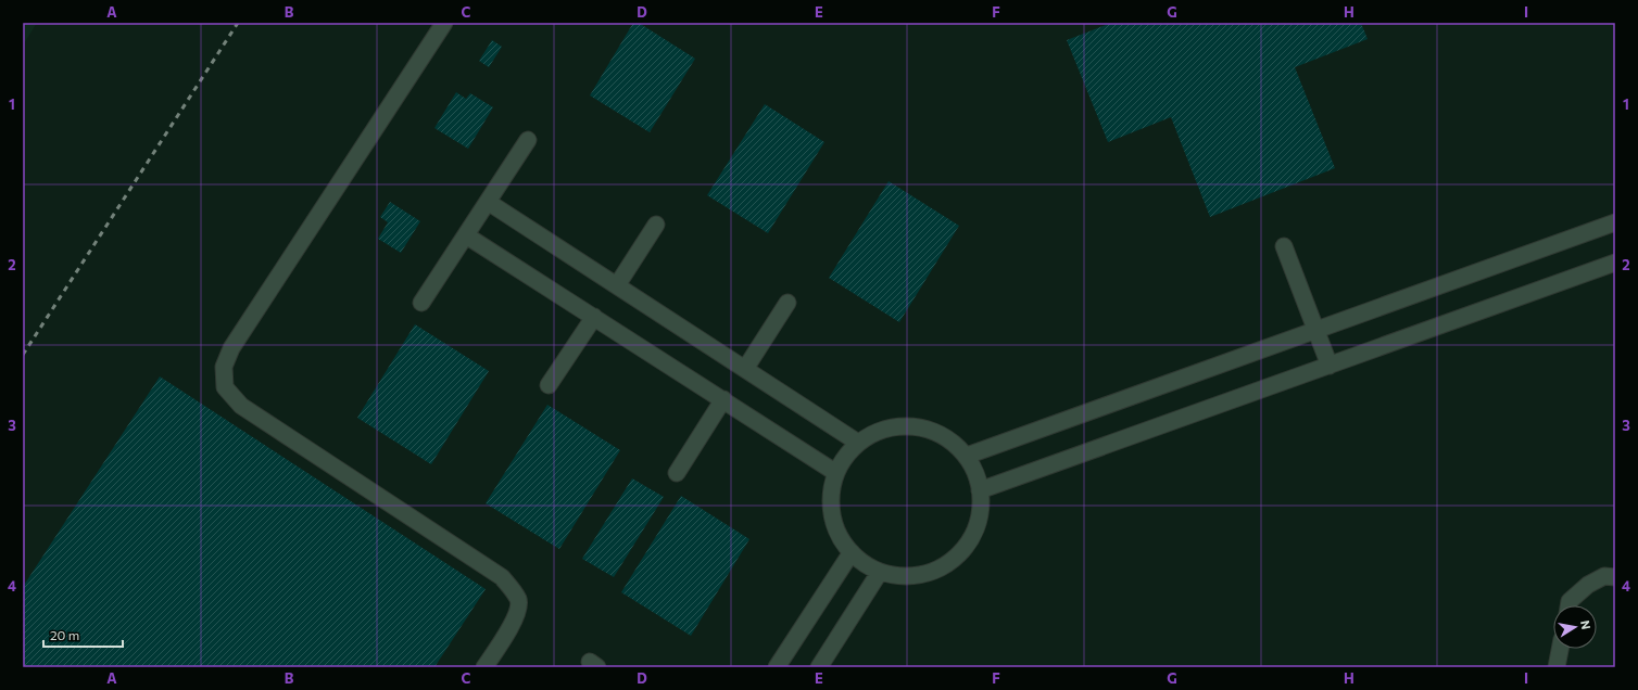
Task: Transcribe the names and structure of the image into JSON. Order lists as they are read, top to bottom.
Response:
{
  "scale_bar": "20 m",
  "north": "right",
  "grid": {
    "columns": [
      "A",
      "B",
      "C",
      "D",
      "E",
      "F",
      "G",
      "H",
      "I"
    ],
    "rows": [
      "1",
      "2",
      "3",
      "4"
    ]
  }
}
